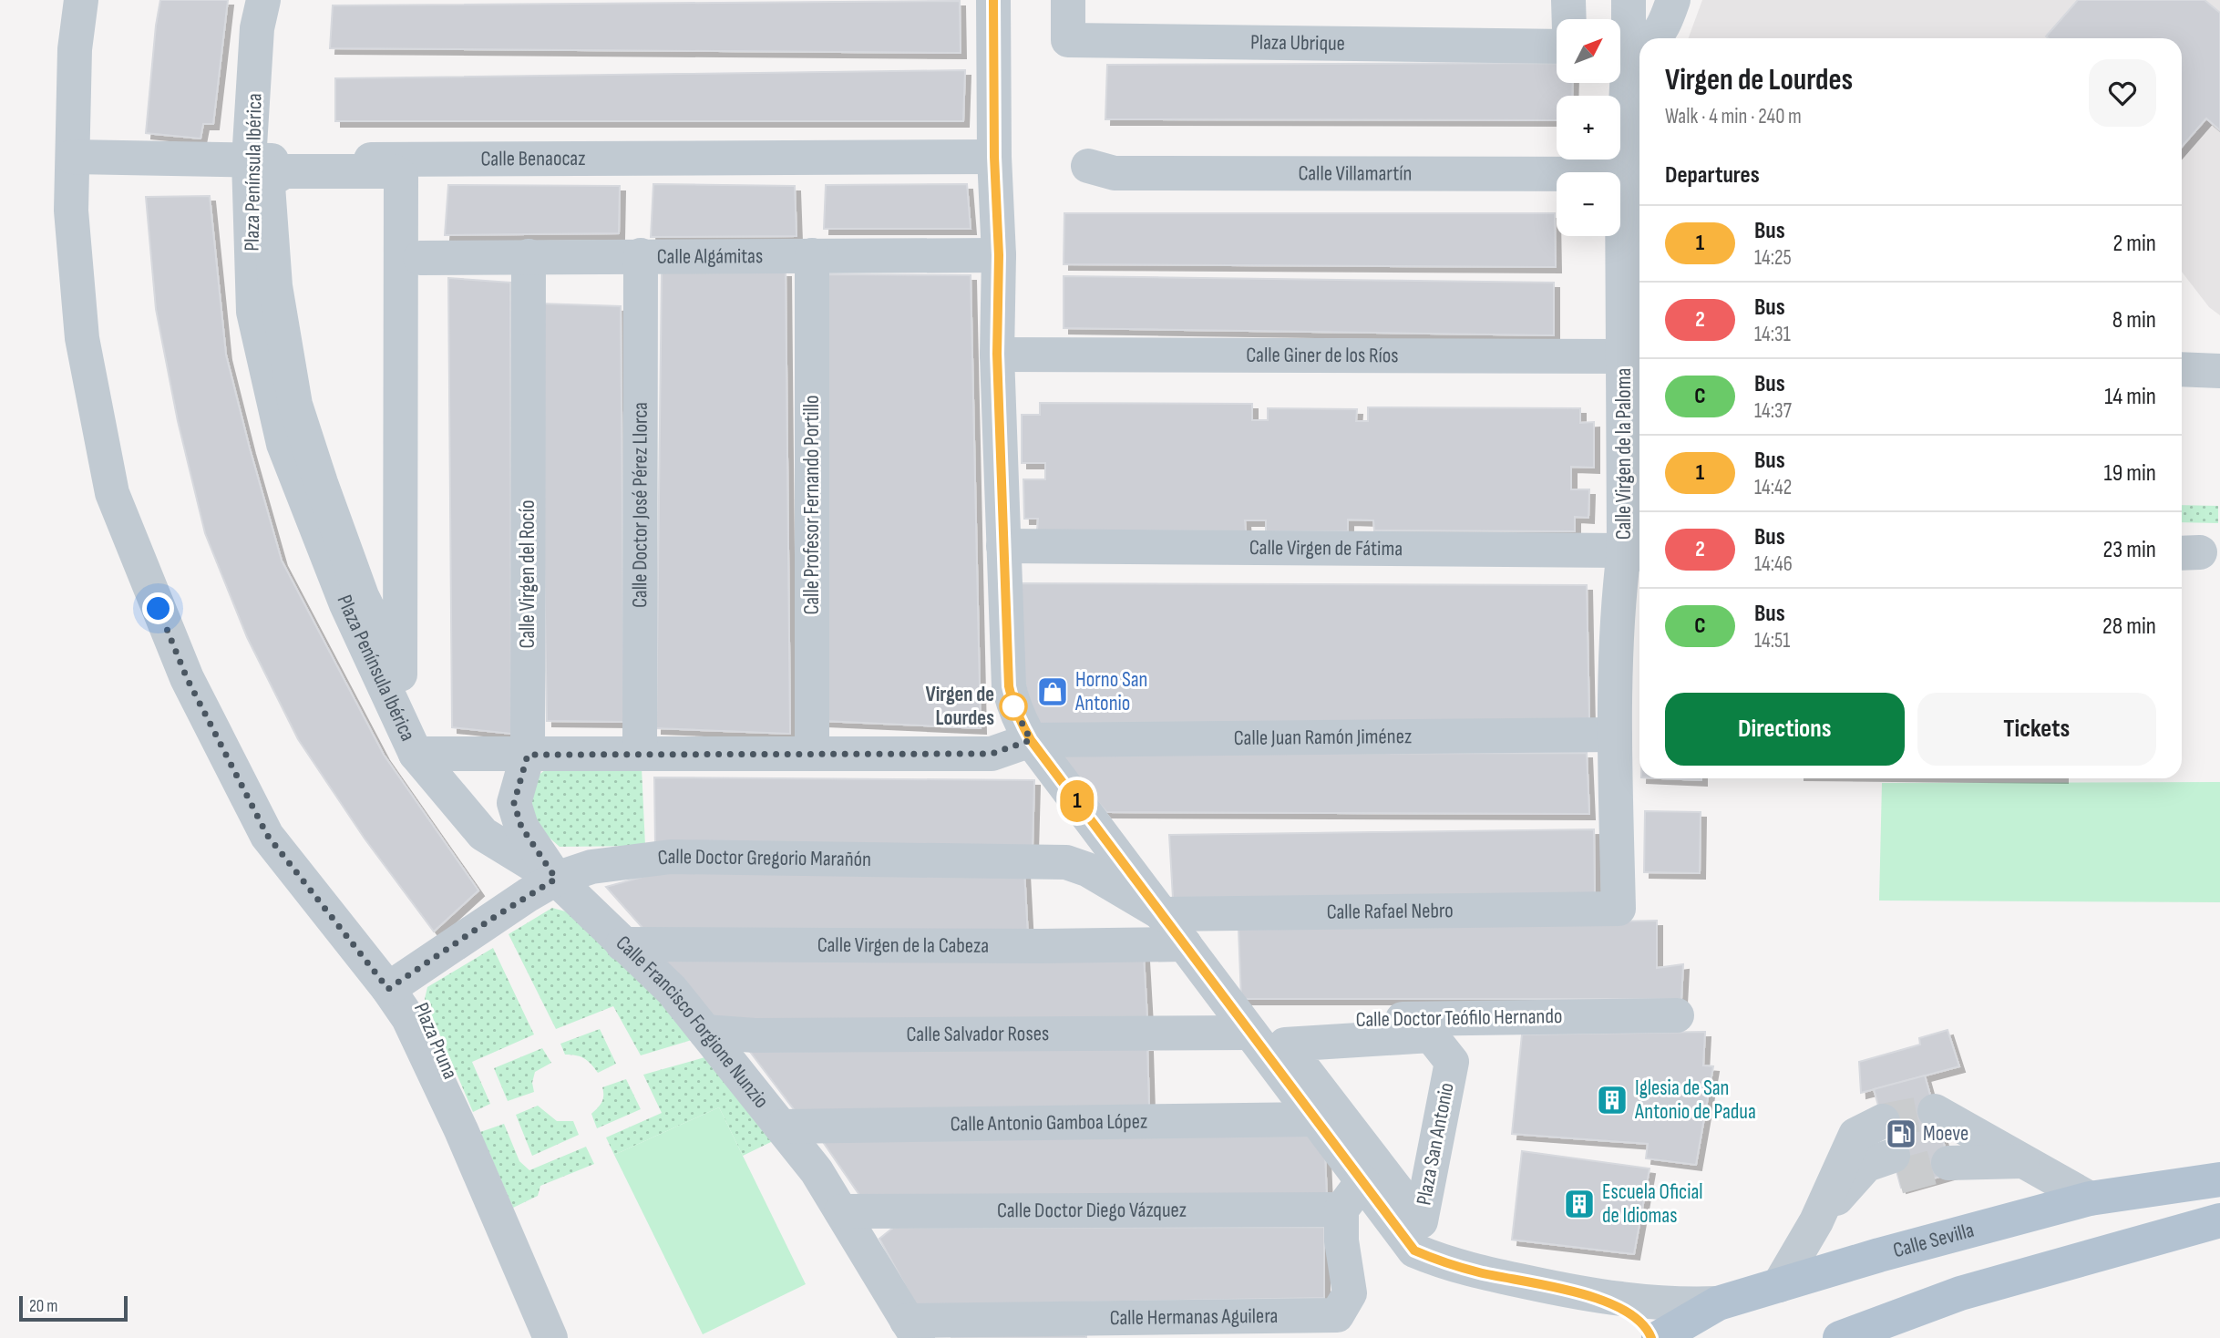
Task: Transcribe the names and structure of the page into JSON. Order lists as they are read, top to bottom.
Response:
{
  "streets": {
    "main road": ["Calle Sevilla"],
    "street": [
      "Plaza Ubrique",
      "Calle Benaocaz",
      "Plaza Península Ibérica",
      "Calle Villamartín",
      "Calle Algámitas",
      "Calle Giner de los Ríos",
      "Calle Virgen de la Paloma",
      "Calle Doctor José Pérez Llorca",
      "Calle Profesor Fernando Portillo",
      "Calle Virgen de Fátima",
      "Calle Virgen del Rocío",
      "Calle Juan Ramón Jiménez",
      "Calle Doctor Gregorio Marañón",
      "Calle Rafael Nebro",
      "Calle Virgen de la Cabeza",
      "Calle Doctor Teófilo Hernando",
      "Calle Francisco Forgione Nunzio",
      "Calle Salvador Roses",
      "Plaza Pruna",
      "Calle Antonio Gamboa López",
      "Plaza San Antonio",
      "Calle Doctor Diego Vázquez",
      "Calle Hermanas Aguilera"
    ]
  },
  "crossings": [
    ["Calle Benaocaz", "Plaza Península Ibérica"],
    ["Plaza Península Ibérica", "Calle Algámitas"],
    ["Plaza Península Ibérica", "Calle Juan Ramón Jiménez"],
    ["Plaza Península Ibérica", "Calle Francisco Forgione Nunzio"],
    ["Calle Villamartín", "Calle Virgen de la Paloma"],
    ["Calle Algámitas", "Calle Doctor José Pérez Llorca"],
    ["Calle Algámitas", "Calle Profesor Fernando Portillo"],
    ["Calle Algámitas", "Calle Virgen del Rocío"],
    ["Calle Giner de los Ríos", "Calle Virgen de la Paloma"],
    ["Calle Virgen de la Paloma", "Calle Virgen de Fátima"],
    ["Calle Virgen de la Paloma", "Calle Juan Ramón Jiménez"],
    ["Calle Virgen de la Paloma", "Calle Rafael Nebro"],
    ["Calle Doctor José Pérez Llorca", "Calle Juan Ramón Jiménez"],
    ["Calle Profesor Fernando Portillo", "Calle Juan Ramón Jiménez"],
    ["Calle Virgen del Rocío", "Calle Juan Ramón Jiménez"],
    ["Calle Virgen del Rocío", "Calle Doctor Gregorio Marañón"],
    ["Calle Virgen del Rocío", "Calle Francisco Forgione Nunzio"],
    ["Calle Juan Ramón Jiménez", "Calle Francisco Forgione Nunzio"],
    ["Calle Doctor Gregorio Marañón", "Calle Rafael Nebro"],
    ["Calle Doctor Gregorio Marañón", "Calle Francisco Forgione Nunzio"],
    ["Calle Virgen de la Cabeza", "Calle Francisco Forgione Nunzio"],
    ["Calle Doctor Teófilo Hernando", "Calle Salvador Roses"],
    ["Calle Francisco Forgione Nunzio", "Calle Salvador Roses"],
    ["Calle Francisco Forgione Nunzio", "Plaza Pruna"],
    ["Calle Francisco Forgione Nunzio", "Calle Antonio Gamboa López"],
    ["Calle Francisco Forgione Nunzio", "Calle Doctor Diego Vázquez"],
    ["Calle Francisco Forgione Nunzio", "Calle Hermanas Aguilera"],
    ["Plaza Pruna", "Calle Hermanas Aguilera"],
    ["Calle Doctor Diego Vázquez", "Calle Hermanas Aguilera"]
  ],
  "places": {
    "shop": ["Horno San Antonio"],
    "other": ["Virgen de Lourdes"],
    "building": ["Iglesia de San Antonio de Padua", "Escuela Oficial de Idiomas"],
    "fuel station": ["Moeve"]
  },
  "lines": ["bus line 1"],
  "scale_bar": "20 m",
  "north": "top right",
  "page": {
    "on_map": "1",
    "map_buttons": ["+", "−"],
    "heading": [
      ["Virgen de Lourdes", "Walk · 4 min · 240 m"],
      "Departures"
    ],
    "list": [
      {
        "mark": "1",
        "name": "Bus",
        "note": "14:25",
        "value": "2 min"
      },
      {
        "mark": "2",
        "name": "Bus",
        "note": "14:31",
        "value": "8 min"
      },
      {
        "mark": "C",
        "name": "Bus",
        "note": "14:37",
        "value": "14 min"
      },
      {
        "mark": "1",
        "name": "Bus",
        "note": "14:42",
        "value": "19 min"
      },
      {
        "mark": "2",
        "name": "Bus",
        "note": "14:46",
        "value": "23 min"
      },
      {
        "mark": "C",
        "name": "Bus",
        "note": "14:51",
        "value": "28 min"
      }
    ],
    "buttons": ["Directions", "Tickets"],
    "scale": "20 m"
  }
}
